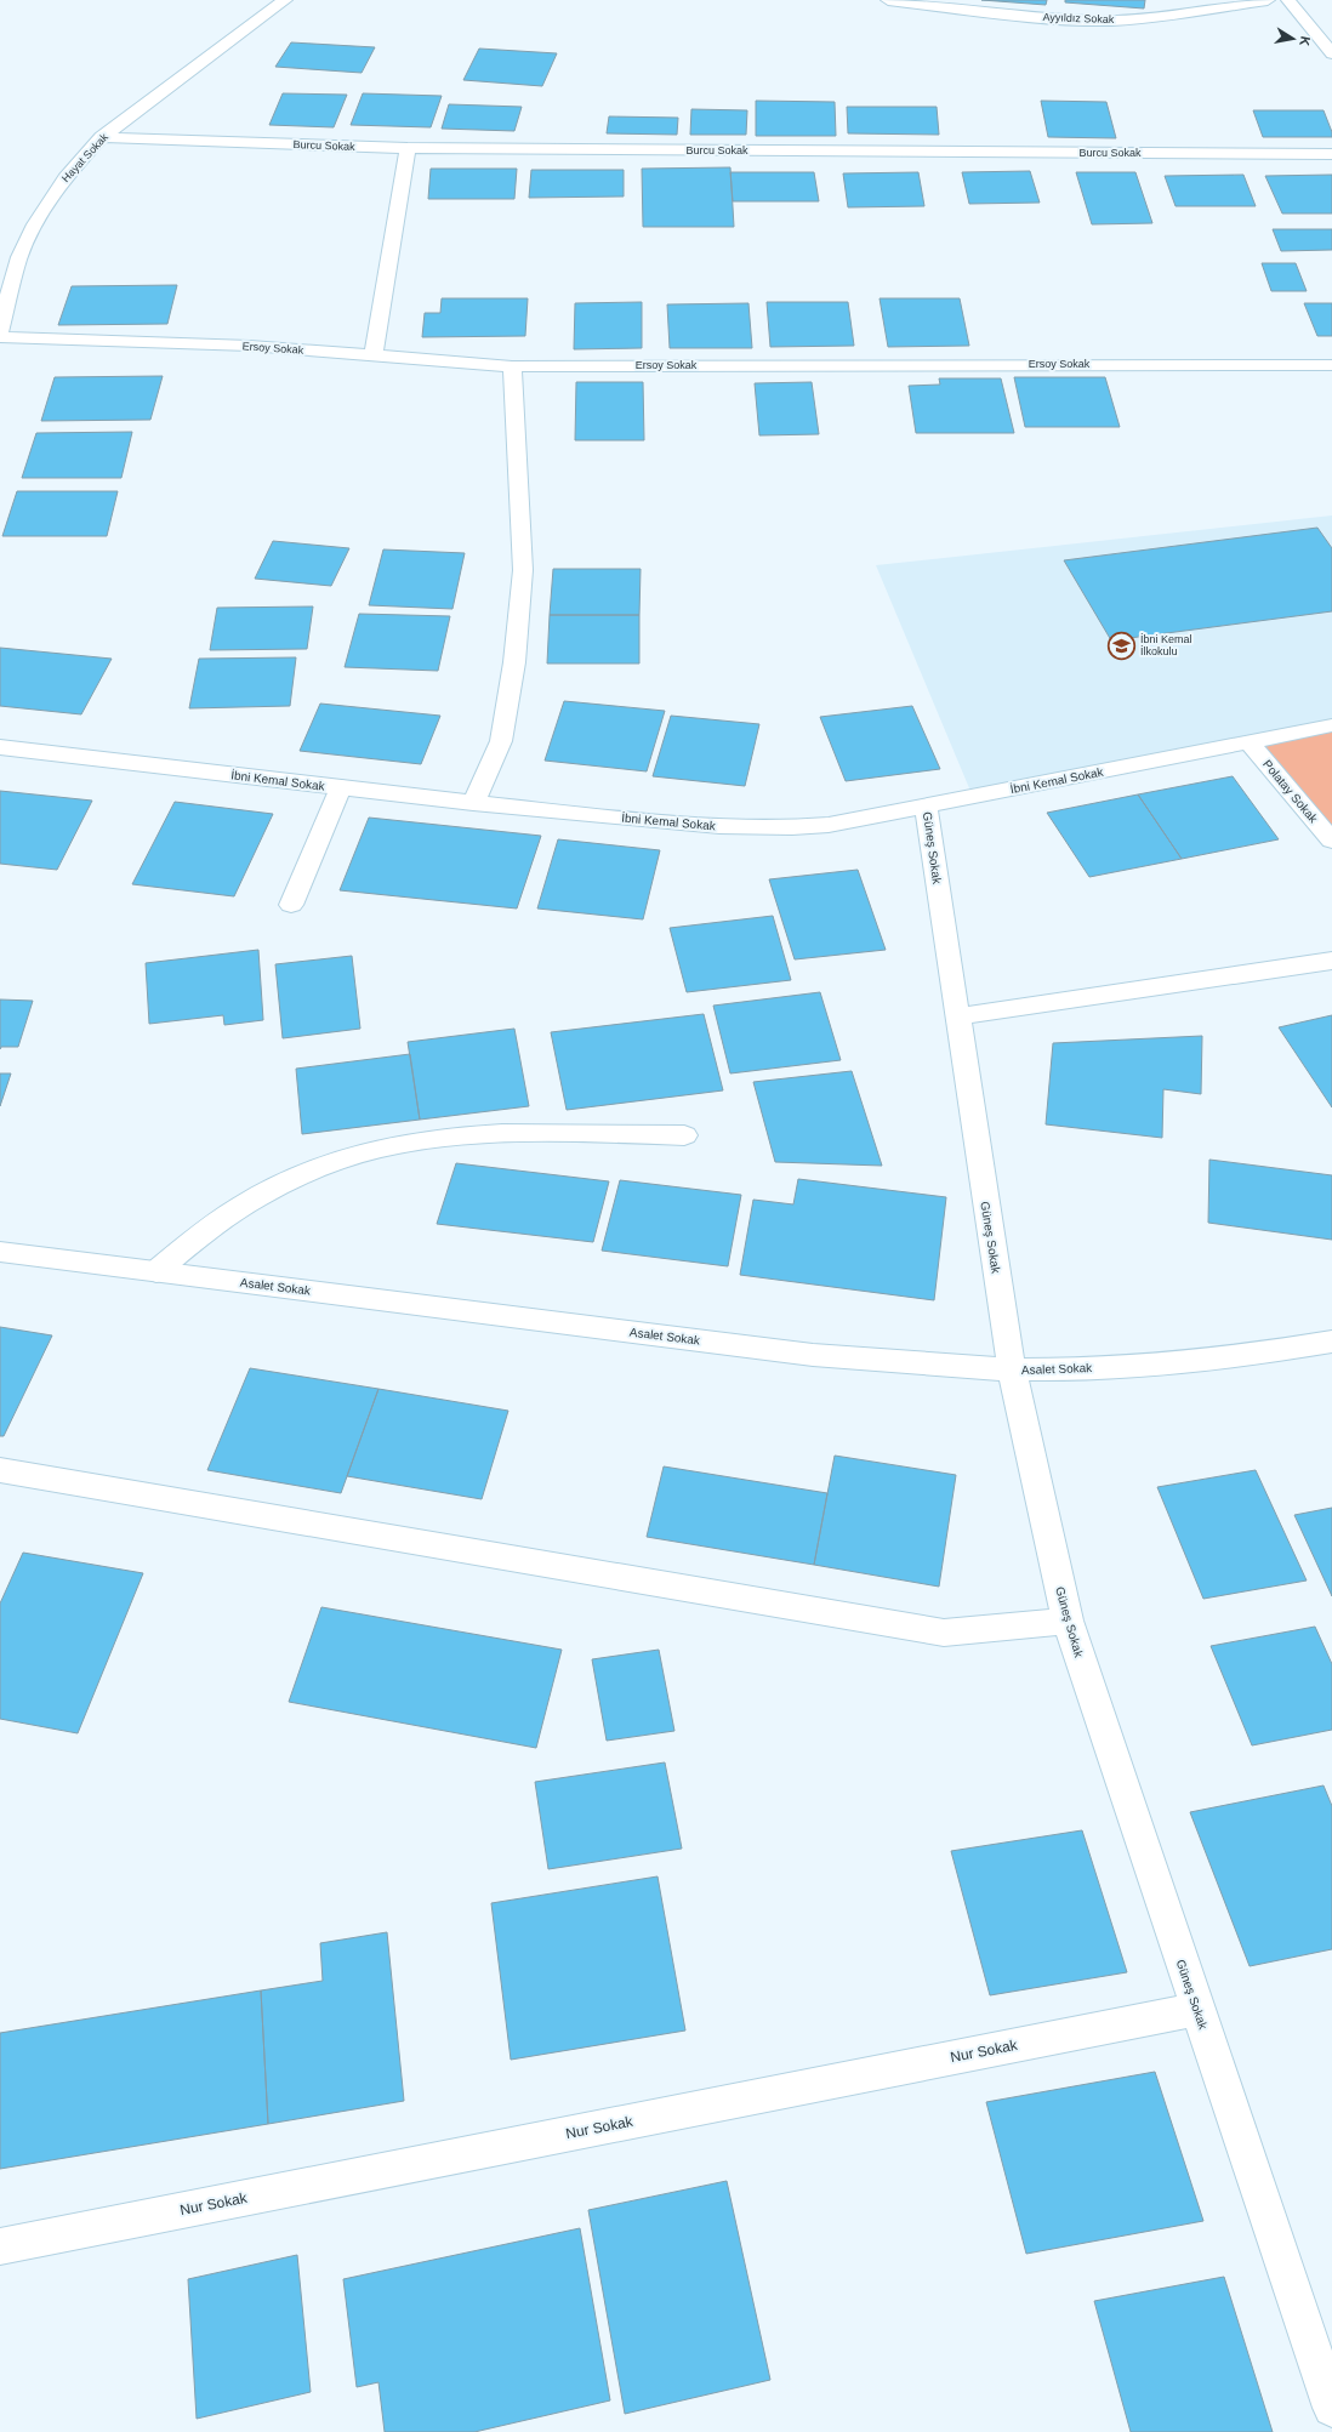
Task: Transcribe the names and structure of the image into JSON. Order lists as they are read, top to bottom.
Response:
{
  "streets": {
    "street": [
      "Ayyıldız Sokak",
      "Burcu Sokak",
      "Hayat Sokak",
      "Ersoy Sokak",
      "İbni Kemal Sokak",
      "Polatay Sokak",
      "Güneş Sokak",
      "Asalet Sokak",
      "Nur Sokak"
    ]
  },
  "crossings": [
    ["Burcu Sokak", "Hayat Sokak"],
    ["İbni Kemal Sokak", "Polatay Sokak"],
    ["İbni Kemal Sokak", "Güneş Sokak"],
    ["Güneş Sokak", "Asalet Sokak"],
    ["Güneş Sokak", "Nur Sokak"]
  ],
  "places": {
    "school or university": ["İbni Kemal İlkokulu"]
  },
  "north": "right"
}
